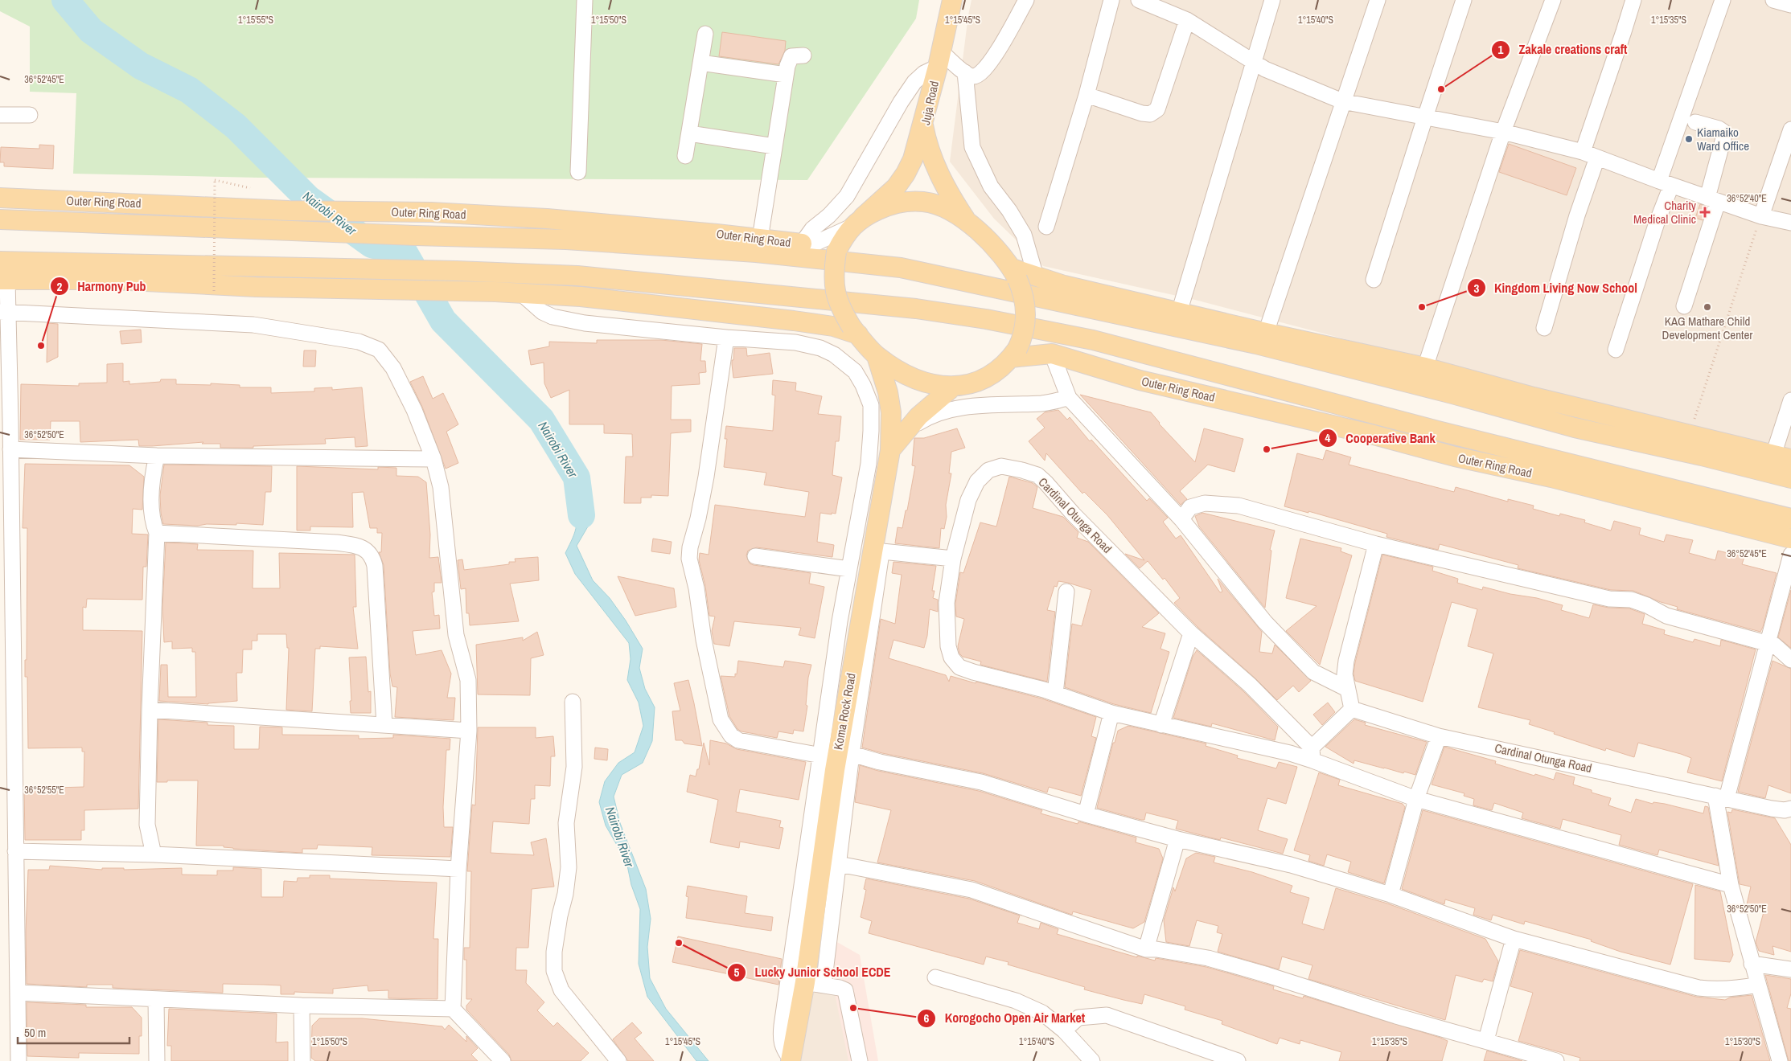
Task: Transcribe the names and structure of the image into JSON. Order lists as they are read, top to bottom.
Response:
{
  "streets": {
    "main road": ["Juja Road", "Outer Ring Road", "Koma Rock Road"],
    "street": ["Cardinal Otunga Road"]
  },
  "crossings": [
    ["Juja Road", "Outer Ring Road"],
    ["Outer Ring Road", "Koma Rock Road"]
  ],
  "water": ["Nairobi River"],
  "places": {
    "other": [
      "Zakale creations craft",
      "Kiamaiko Ward Office",
      "Kingdom Living Now School",
      "KAG Mathare Child Development Center",
      "Harmony Pub",
      "Cooperative Bank",
      "Lucky Junior School ECDE",
      "Korogocho Open Air Market"
    ],
    "health": ["Charity Medical Clinic"]
  },
  "scale_bar": "50 m",
  "coordinates": [
    "1°15'55\"S",
    "1°15'50\"S",
    "1°15'45\"S",
    "1°15'40\"S",
    "1°15'35\"S",
    "36°52'45\"E",
    "36°52'40\"E",
    "36°52'50\"E",
    "36°52'55\"E",
    "1°15'30\"S"
  ]
}
